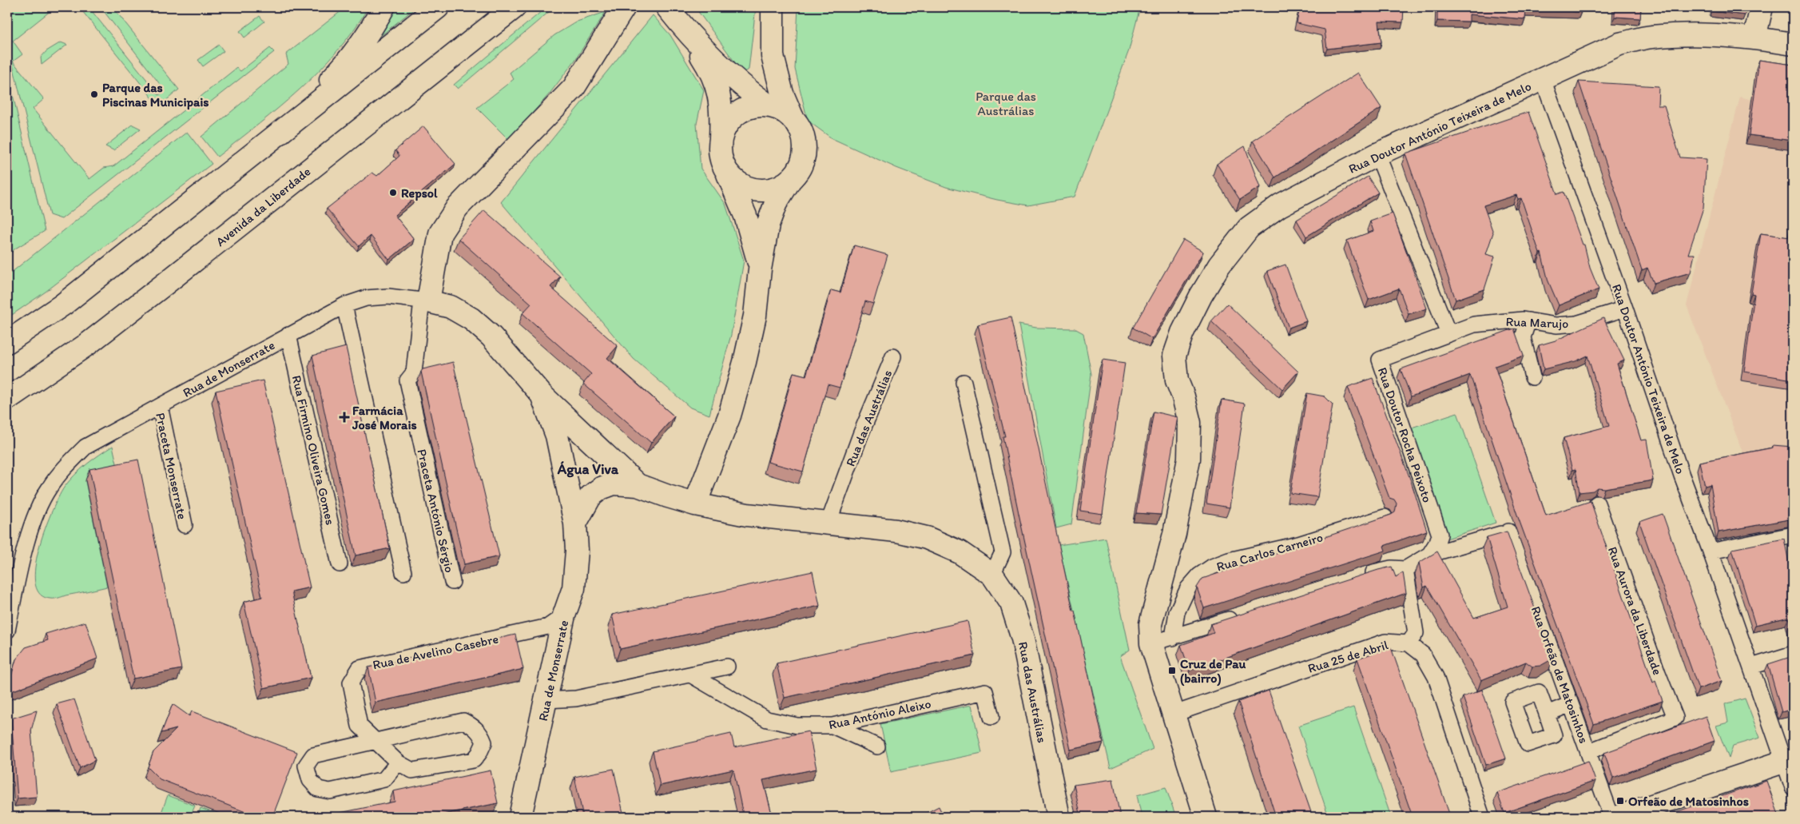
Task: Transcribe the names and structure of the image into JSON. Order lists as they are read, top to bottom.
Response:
{
  "streets": {
    "main road": [
      "Rua Doutor António Teixeira de Melo",
      "Avenida da Liberdade",
      "Rua de Monserrate",
      "Rua das Austrálias"
    ],
    "street": [
      "Rua Marujo",
      "Rua Doutor Rocha Peixoto",
      "Rua Firmino Oliveira Gomes",
      "Praceta Monserrate",
      "Praceta António Sérgio",
      "Rua Carlos Carneiro",
      "Rua Aurora da Liberdade",
      "Rua de Avelino Casebre",
      "Rua 25 de Abril",
      "Rua Orfeão de Matosinhos",
      "Rua António Aleixo"
    ]
  },
  "crossings": [
    ["Rua Doutor António Teixeira de Melo", "Rua Marujo"],
    ["Rua Doutor António Teixeira de Melo", "Rua 25 de Abril"],
    ["Rua Marujo", "Rua Doutor Rocha Peixoto"],
    ["Rua de Monserrate", "Rua das Austrálias"],
    ["Rua de Monserrate", "Rua Firmino Oliveira Gomes"],
    ["Rua de Monserrate", "Praceta Monserrate"],
    ["Rua de Monserrate", "Praceta António Sérgio"],
    ["Rua de Monserrate", "Rua de Avelino Casebre"],
    ["Rua Doutor Rocha Peixoto", "Rua Orfeão de Matosinhos"],
    ["Rua Aurora da Liberdade", "Rua Orfeão de Matosinhos"]
  ],
  "districts": ["Água Viva"],
  "parks": ["Parque das Austrálias"],
  "places": {
    "other": ["Parque das Piscinas Municipais", "Repsol"],
    "health": ["Farmácia José Morais"],
    "transit": ["Cruz de Pau (bairro)", "Orfeão de Matosinhos"]
  }
}
